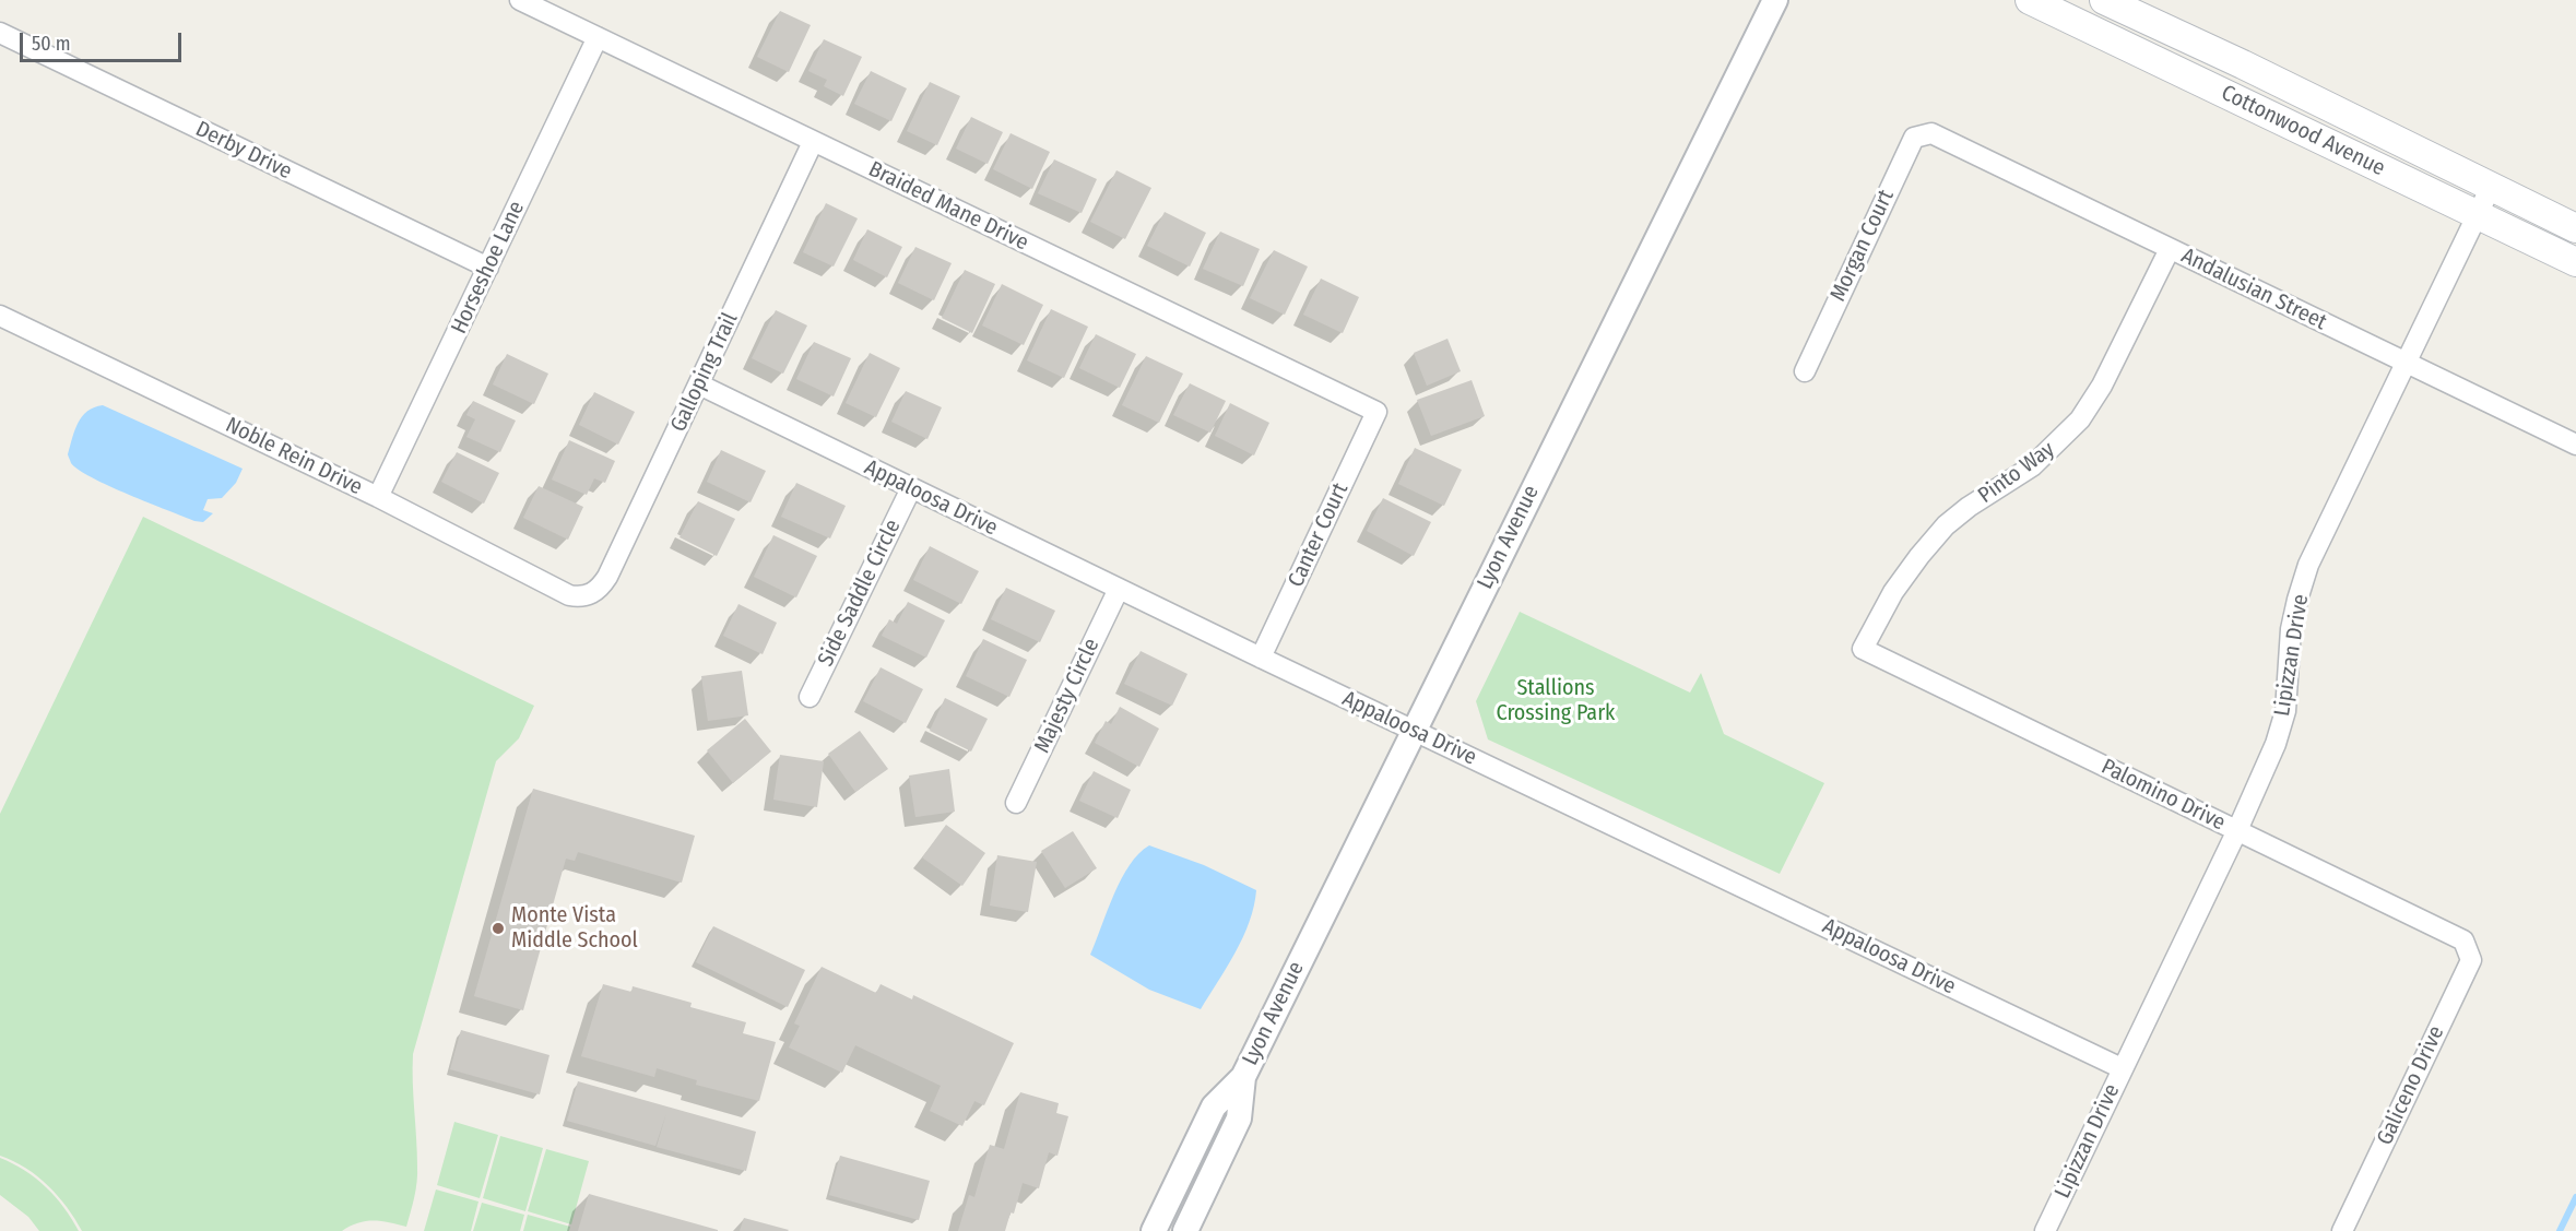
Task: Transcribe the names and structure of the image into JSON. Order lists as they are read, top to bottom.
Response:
{
  "streets": {
    "main road": ["Cottonwood Avenue"],
    "street": [
      "Derby Drive",
      "Braided Mane Drive",
      "Morgan Court",
      "Horseshoe Lane",
      "Andalusian Street",
      "Galloping Trail",
      "Noble Rein Drive",
      "Pinto Way",
      "Appaloosa Drive",
      "Canter Court",
      "Lyon Avenue",
      "Side Saddle Circle",
      "Lipizzan Drive",
      "Majesty Circle",
      "Palomino Drive",
      "Galiceno Drive"
    ]
  },
  "crossings": [
    ["Cottonwood Avenue", "Lipizzan Drive"],
    ["Derby Drive", "Horseshoe Lane"],
    ["Braided Mane Drive", "Horseshoe Lane"],
    ["Braided Mane Drive", "Galloping Trail"],
    ["Braided Mane Drive", "Canter Court"],
    ["Morgan Court", "Andalusian Street"],
    ["Horseshoe Lane", "Noble Rein Drive"],
    ["Andalusian Street", "Pinto Way"],
    ["Andalusian Street", "Lipizzan Drive"],
    ["Galloping Trail", "Noble Rein Drive"],
    ["Galloping Trail", "Appaloosa Drive"],
    ["Pinto Way", "Palomino Drive"],
    ["Appaloosa Drive", "Canter Court"],
    ["Appaloosa Drive", "Lyon Avenue"],
    ["Appaloosa Drive", "Side Saddle Circle"],
    ["Appaloosa Drive", "Lipizzan Drive"],
    ["Appaloosa Drive", "Majesty Circle"],
    ["Lipizzan Drive", "Palomino Drive"],
    ["Palomino Drive", "Galiceno Drive"]
  ],
  "parks": ["Stallions Crossing Park"],
  "places": ["Monte Vista Middle School"],
  "scale_bar": "50 m"
}
